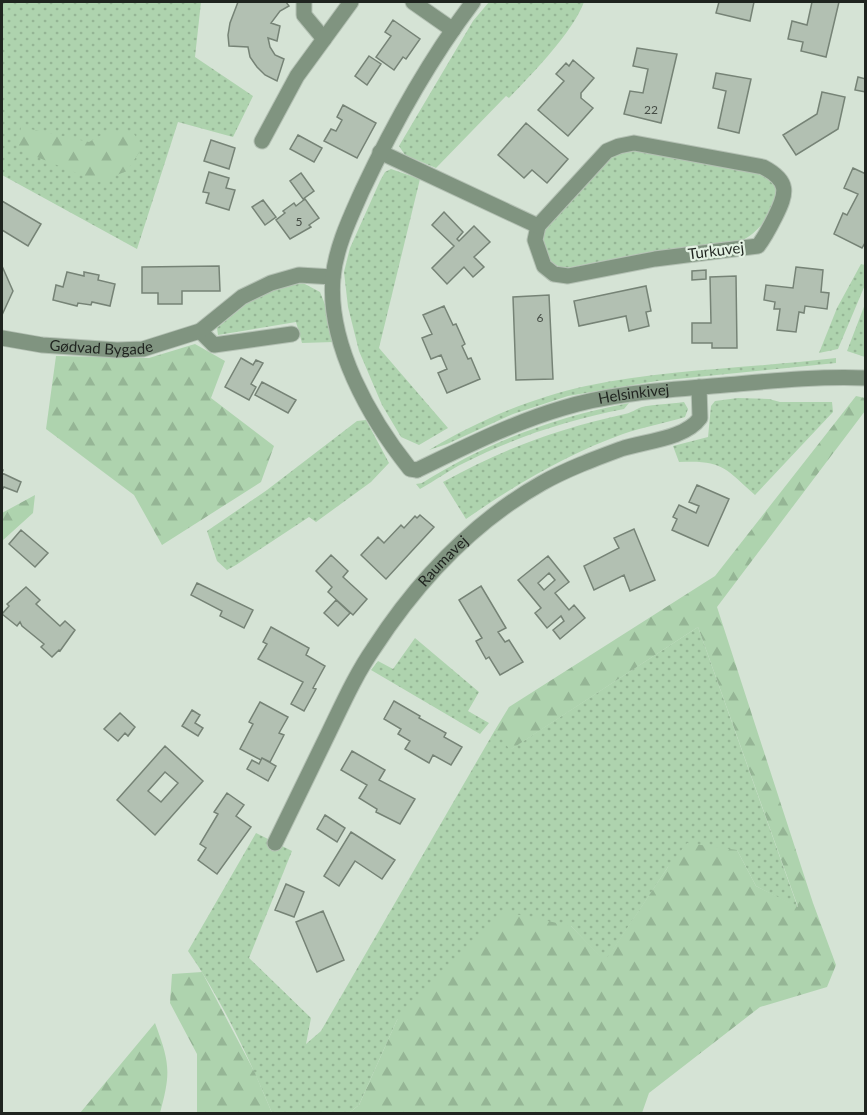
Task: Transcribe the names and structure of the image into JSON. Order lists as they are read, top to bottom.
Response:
{
  "streets": {
    "street": [
      "Turkuvej",
      "Gødvad Bygade",
      "Helsinkivej",
      "Raumavej"
    ]
  },
  "crossings": [
    ["Gødvad Bygade", "Helsinkivej"],
    ["Helsinkivej", "Raumavej"]
  ],
  "house_numbers": ["22", "5", "6"]
}
